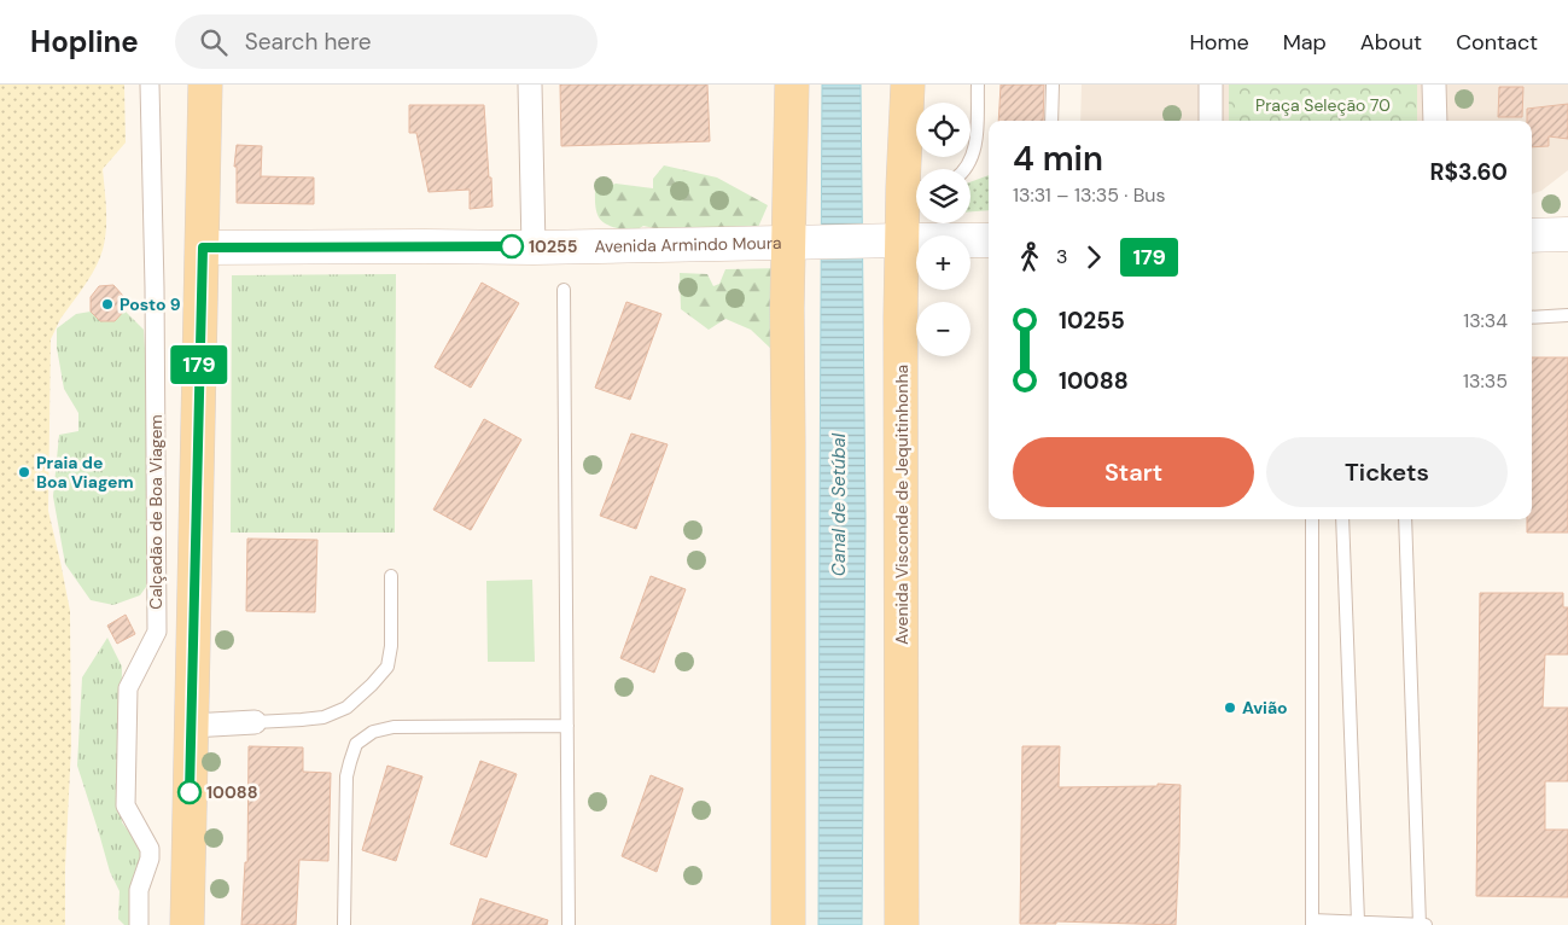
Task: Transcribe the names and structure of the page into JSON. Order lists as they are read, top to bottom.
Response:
{
  "streets": {
    "main road": ["Avenida Armindo Moura", "Avenida Visconde de Jequitinhonha"],
    "street": ["Calçadão de Boa Viagem"]
  },
  "crossings": [
    ["Avenida Armindo Moura", "Avenida Visconde de Jequitinhonha"]
  ],
  "water": ["Canal de Setúbal"],
  "parks": ["Praça Seleção 70"],
  "places": [
    "10255",
    "Posto 9",
    "Praia de Boa Viagem",
    "Avião",
    "10088"
  ],
  "lines": ["bus line 179"],
  "page": {
    "header": "Hopline",
    "search": "Search here",
    "nav": [
      "Home",
      "Map",
      "About",
      "Contact"
    ],
    "on_map": "179",
    "map_buttons": ["+", "−"],
    "heading": ["4 min", "13:31 – 13:35 · Bus", "R$3.60"],
    "legs": ["3", "179"],
    "list": [
      {
        "name": "10255",
        "value": "13:34"
      },
      {
        "name": "10088",
        "value": "13:35"
      }
    ],
    "buttons": ["Start", "Tickets"]
  }
}
